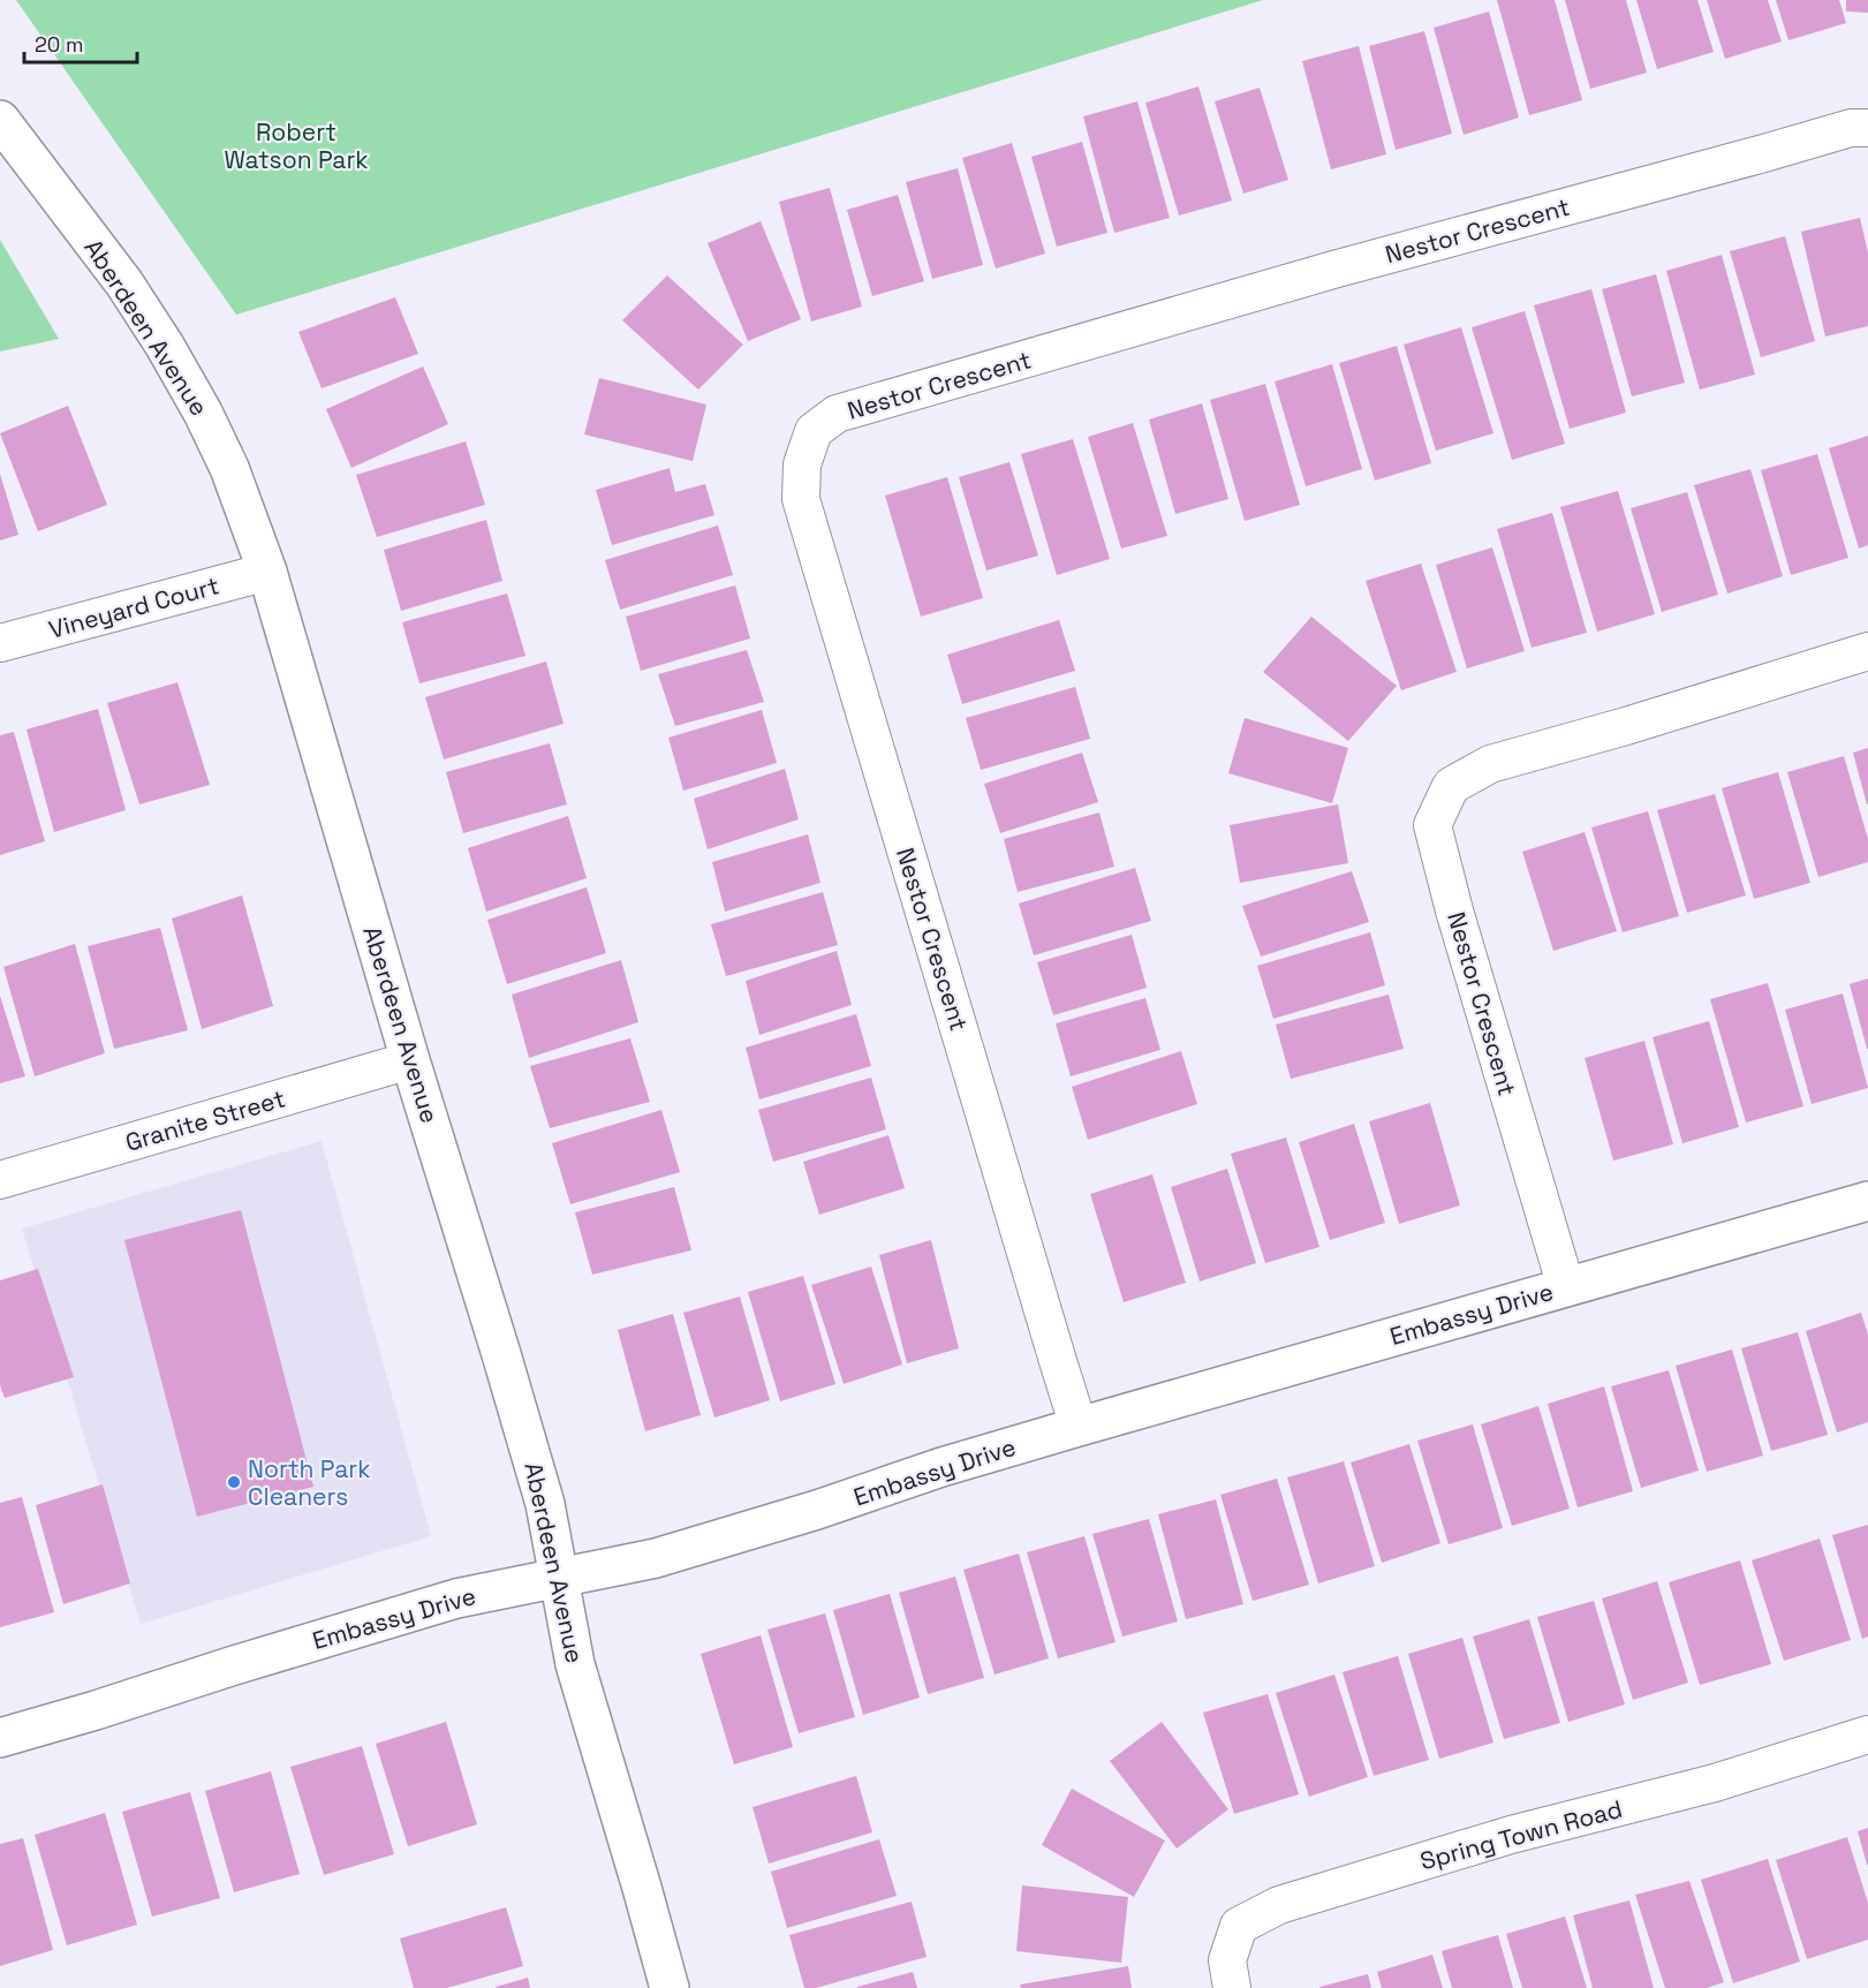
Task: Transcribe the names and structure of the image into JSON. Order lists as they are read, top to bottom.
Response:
{
  "streets": {
    "street": [
      "Nestor Crescent",
      "Aberdeen Avenue",
      "Vineyard Court",
      "Granite Street",
      "Embassy Drive",
      "Spring Town Road"
    ]
  },
  "crossings": [
    ["Nestor Crescent", "Embassy Drive"],
    ["Aberdeen Avenue", "Vineyard Court"],
    ["Aberdeen Avenue", "Granite Street"],
    ["Aberdeen Avenue", "Embassy Drive"]
  ],
  "parks": ["Robert Watson Park"],
  "places": ["North Park Cleaners"],
  "scale_bar": "20 m"
}
